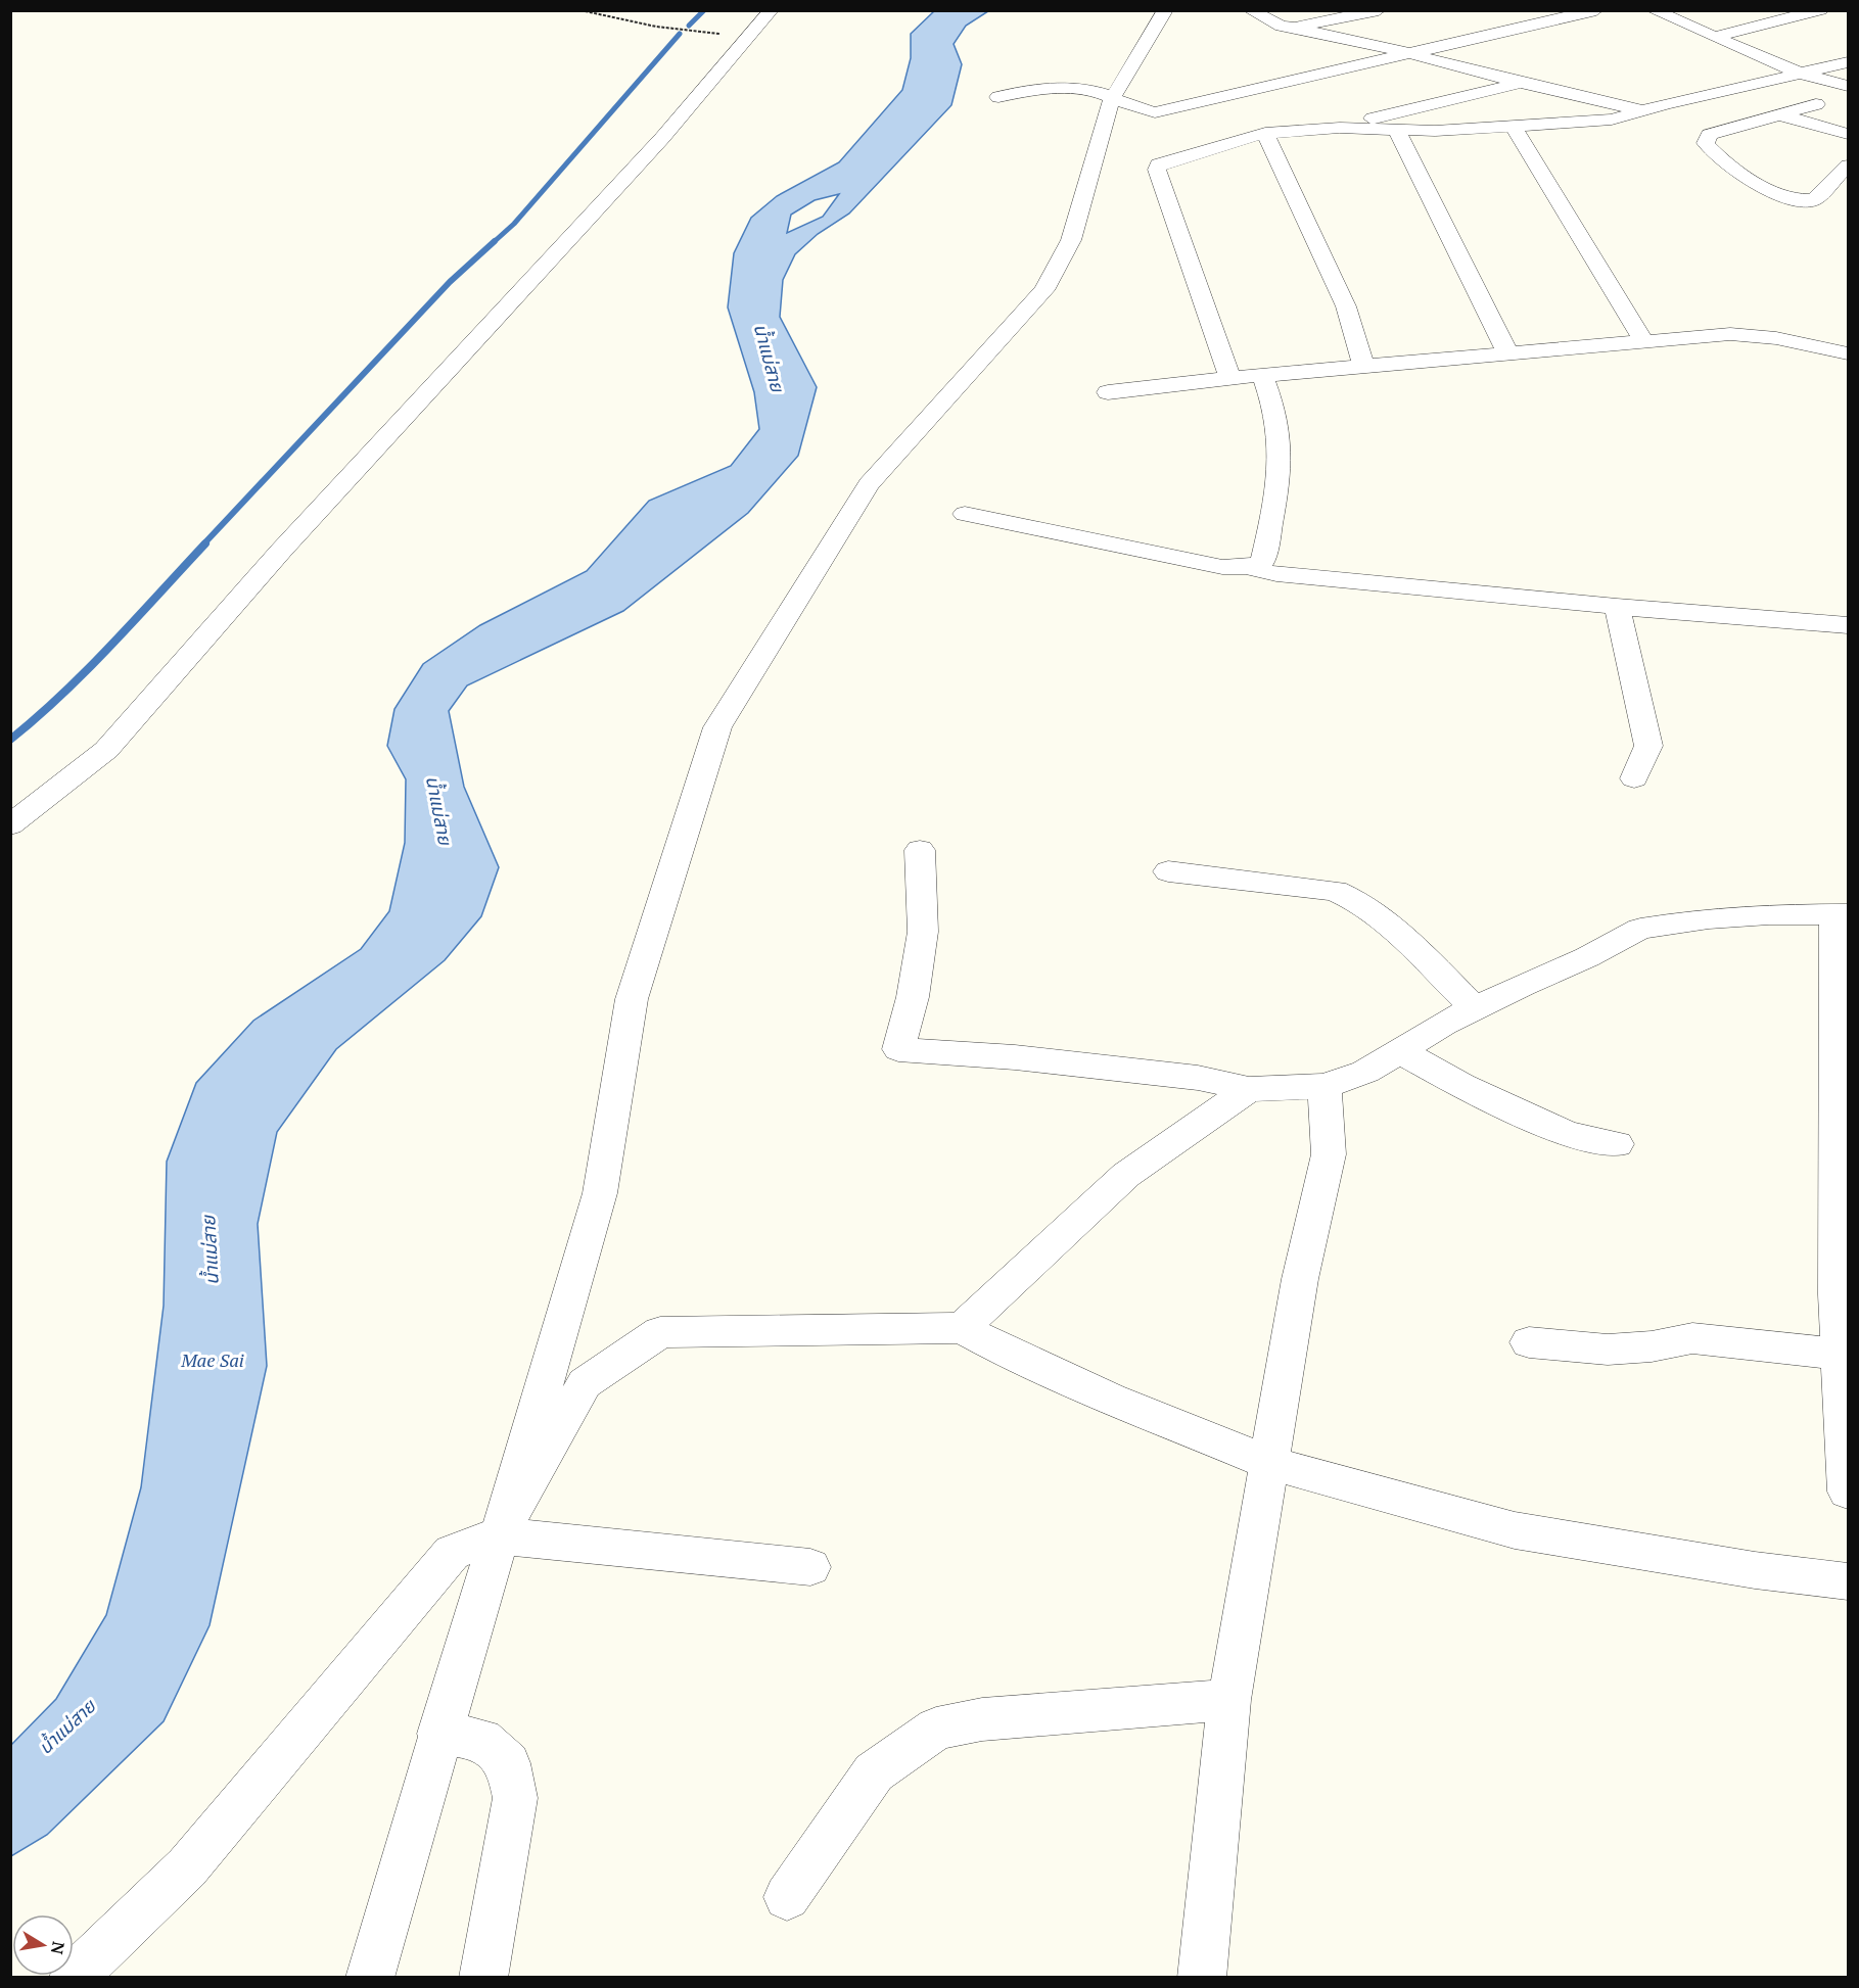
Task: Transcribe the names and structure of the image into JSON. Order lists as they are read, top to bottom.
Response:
{
  "water": ["น้ำแม่สาย", "Mae Sai"],
  "north": "right"
}
